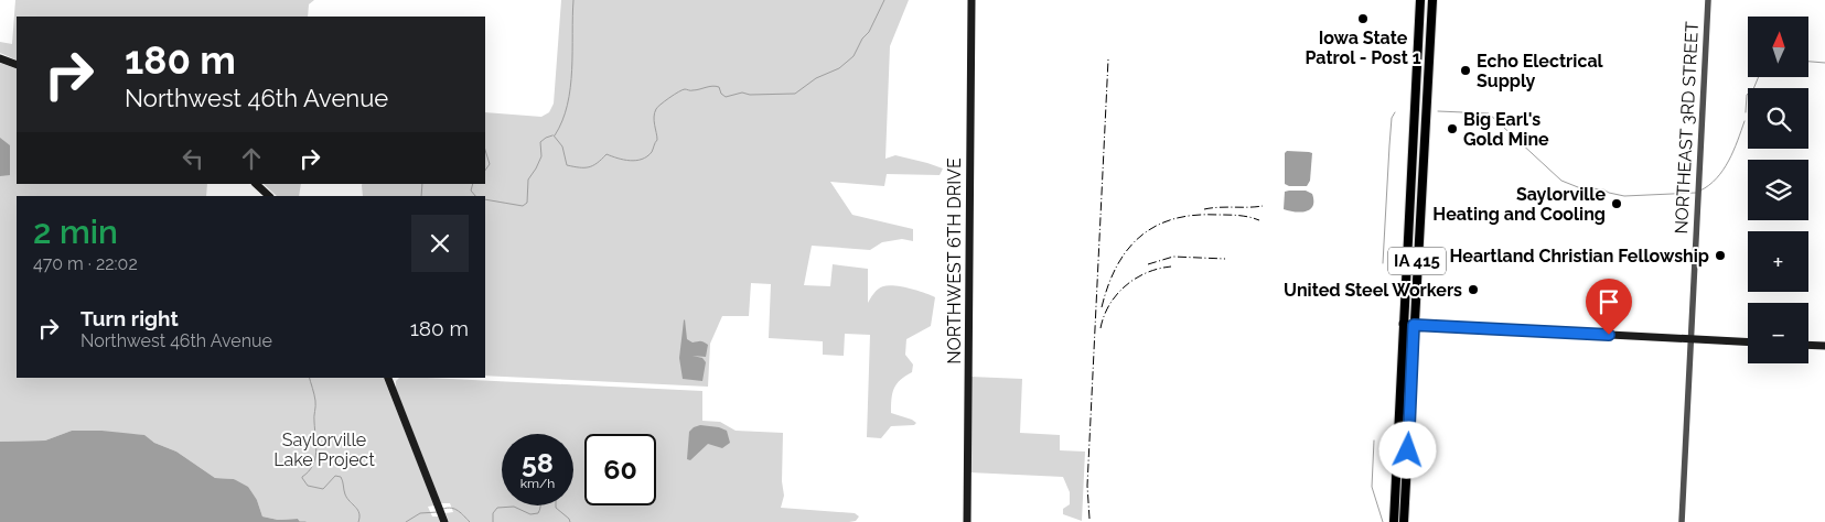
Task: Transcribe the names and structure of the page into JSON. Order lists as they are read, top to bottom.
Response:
{
  "streets": {
    "main road": ["NORTHWEST 6TH DRIVE", "IA 415"],
    "street": ["NORTHEAST 3RD STREET"]
  },
  "parks": ["Saylorville Lake Project"],
  "places": [
    "Iowa State Patrol - Post 1",
    "Echo Electrical Supply",
    "Big Earl's Gold Mine",
    "Saylorville Heating and Cooling",
    "Heartland Christian Fellowship",
    "United Steel Workers"
  ],
  "north": "top",
  "page": {
    "map_buttons": ["+", "−"],
    "turn": ["180 m", "Northwest 46th Avenue"],
    "heading": ["2 min", "470 m · 22:02"],
    "list": [
      {
        "name": "Turn right",
        "note": "Northwest 46th Avenue",
        "value": "180 m"
      }
    ],
    "speed": "58 km/h",
    "limit": "60"
  }
}
